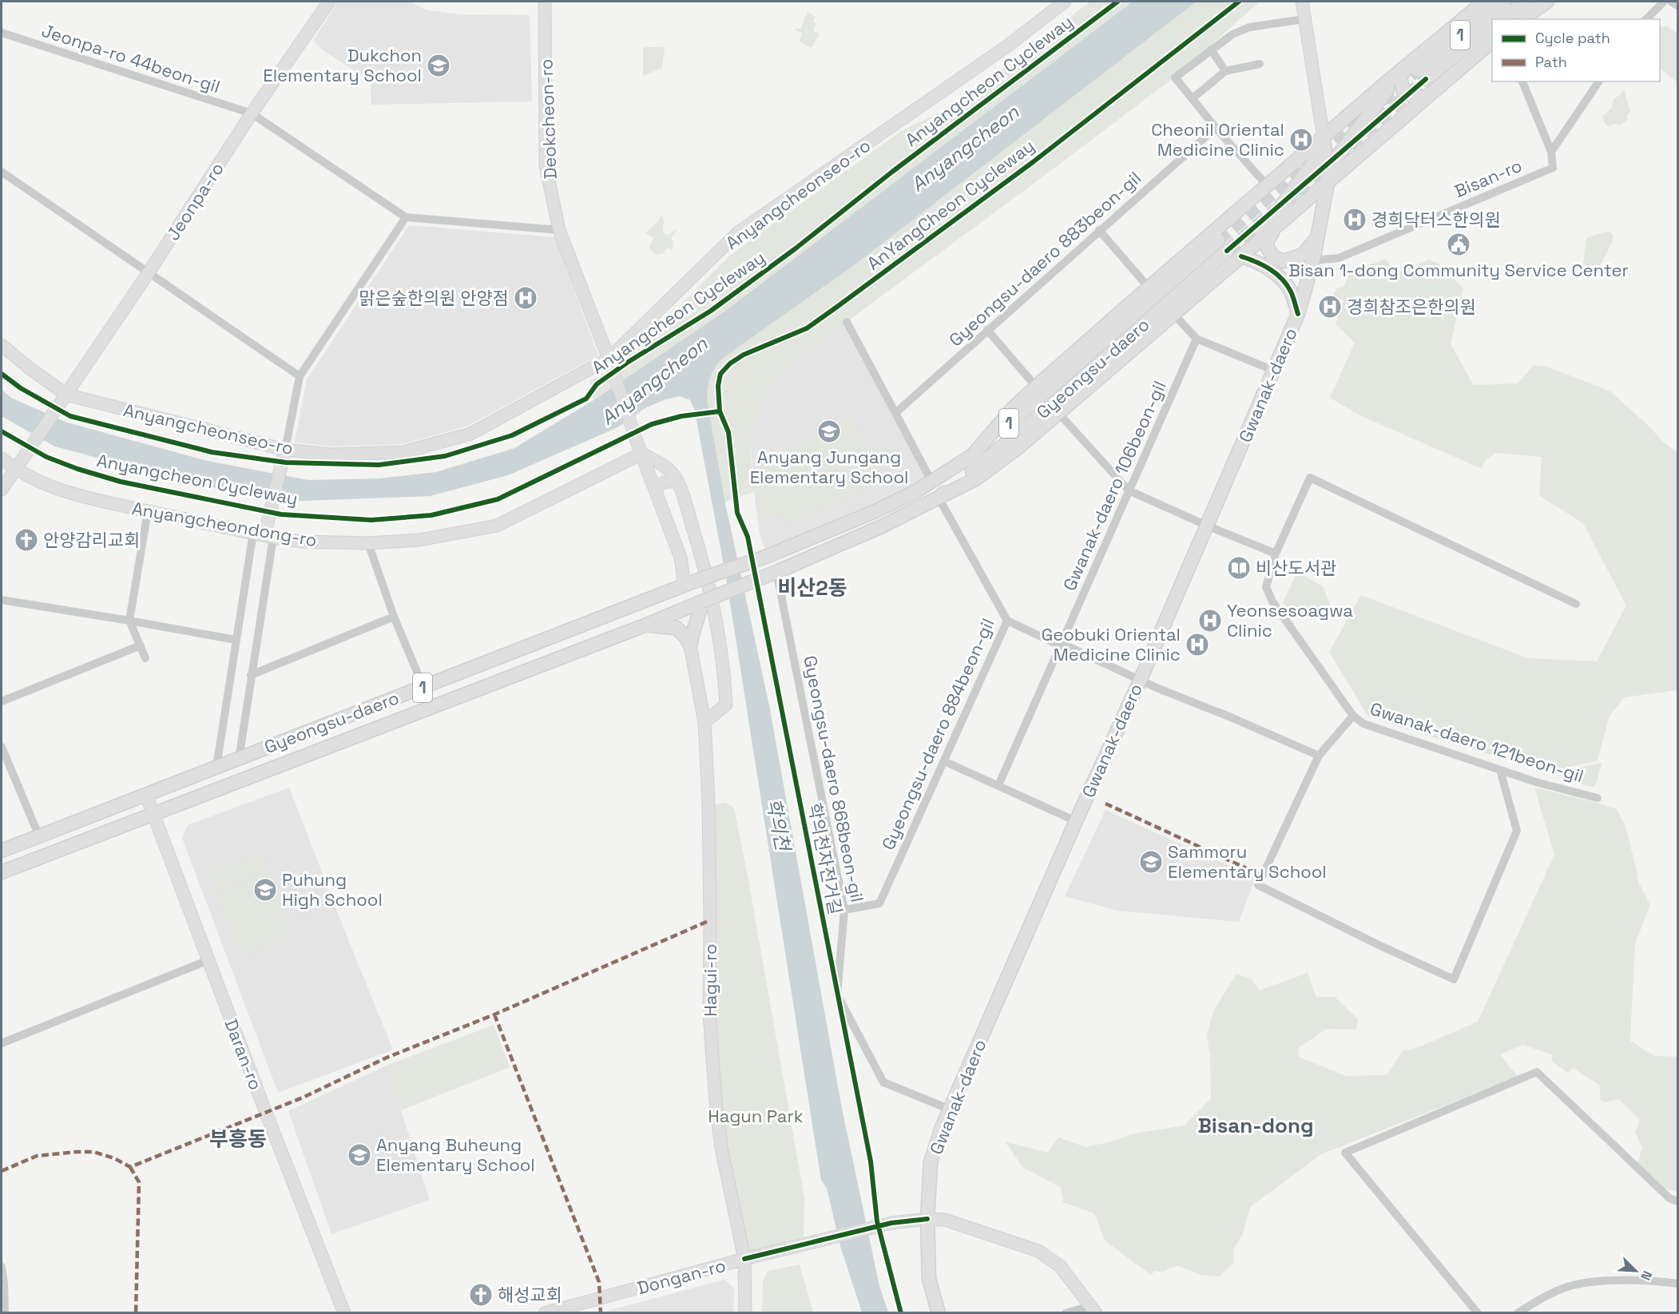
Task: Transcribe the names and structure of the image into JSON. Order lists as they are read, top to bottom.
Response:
{
  "streets": {
    "main road": ["1", "Gyeongsu-daero", "Gwanak-daero"],
    "street": [
      "Jeonpa-ro 44beon-gil",
      "Deokcheon-ro",
      "Bisan-ro",
      "Anyangcheonseo-ro",
      "Jeonpa-ro",
      "Gyeongsu-daero 883beon-gil",
      "Gwanak-daero 106beon-gil",
      "Anyangcheondong-ro",
      "Gyeongsu-daero 884beon-gil",
      "Gwanak-daero 121beon-gil",
      "Gyeongsu-daero 868beon-gil",
      "Hagui-ro",
      "Daran-ro",
      "Dongan-ro"
    ],
    "cycle path": ["Anyangcheon Cycleway", "AnYangCheon Cycleway"]
  },
  "crossings": [
    ["1", "Gyeongsu-daero"],
    ["1", "Gyeongsu-daero 868beon-gil"],
    ["Jeonpa-ro 44beon-gil", "Jeonpa-ro"],
    ["Deokcheon-ro", "Anyangcheonseo-ro"],
    ["Deokcheon-ro", "Anyangcheondong-ro"],
    ["Bisan-ro", "Gwanak-daero"],
    ["Anyangcheonseo-ro", "Jeonpa-ro"],
    ["Jeonpa-ro", "Anyangcheondong-ro"],
    ["Gyeongsu-daero", "Gyeongsu-daero 884beon-gil"],
    ["Gyeongsu-daero", "Gyeongsu-daero 868beon-gil"],
    ["Gyeongsu-daero", "Daran-ro"],
    ["Gwanak-daero", "Gyeongsu-daero 868beon-gil"],
    ["Gwanak-daero", "Dongan-ro"],
    ["Gyeongsu-daero 884beon-gil", "Gyeongsu-daero 868beon-gil"],
    ["Hagui-ro", "Dongan-ro"]
  ],
  "districts": ["비산2동", "Bisan-dong", "부흥동"],
  "water": ["Anyangcheon", "학의천"],
  "parks": ["Hagun Park"],
  "places": {
    "school or university": [
      "Dukchon Elementary School",
      "Anyang Jungang Elementary School",
      "Sammoru Elementary School",
      "Puhung High School",
      "Anyang Buheung Elementary School"
    ],
    "hospital": [
      "Cheonil Oriental Medicine Clinic",
      "경희닥터스한의원",
      "맑은숲한의원 안양점",
      "경희참조은한의원",
      "Yeonsesoagwa Clinic",
      "Geobuki Oriental Medicine Clinic"
    ],
    "public building": ["Bisan 1-dong Community Service Center"],
    "church": ["안양감리교회", "해성교회"],
    "library": ["비산도서관"]
  },
  "legend": ["Cycle path", "Path"],
  "north": "bottom right"
}
